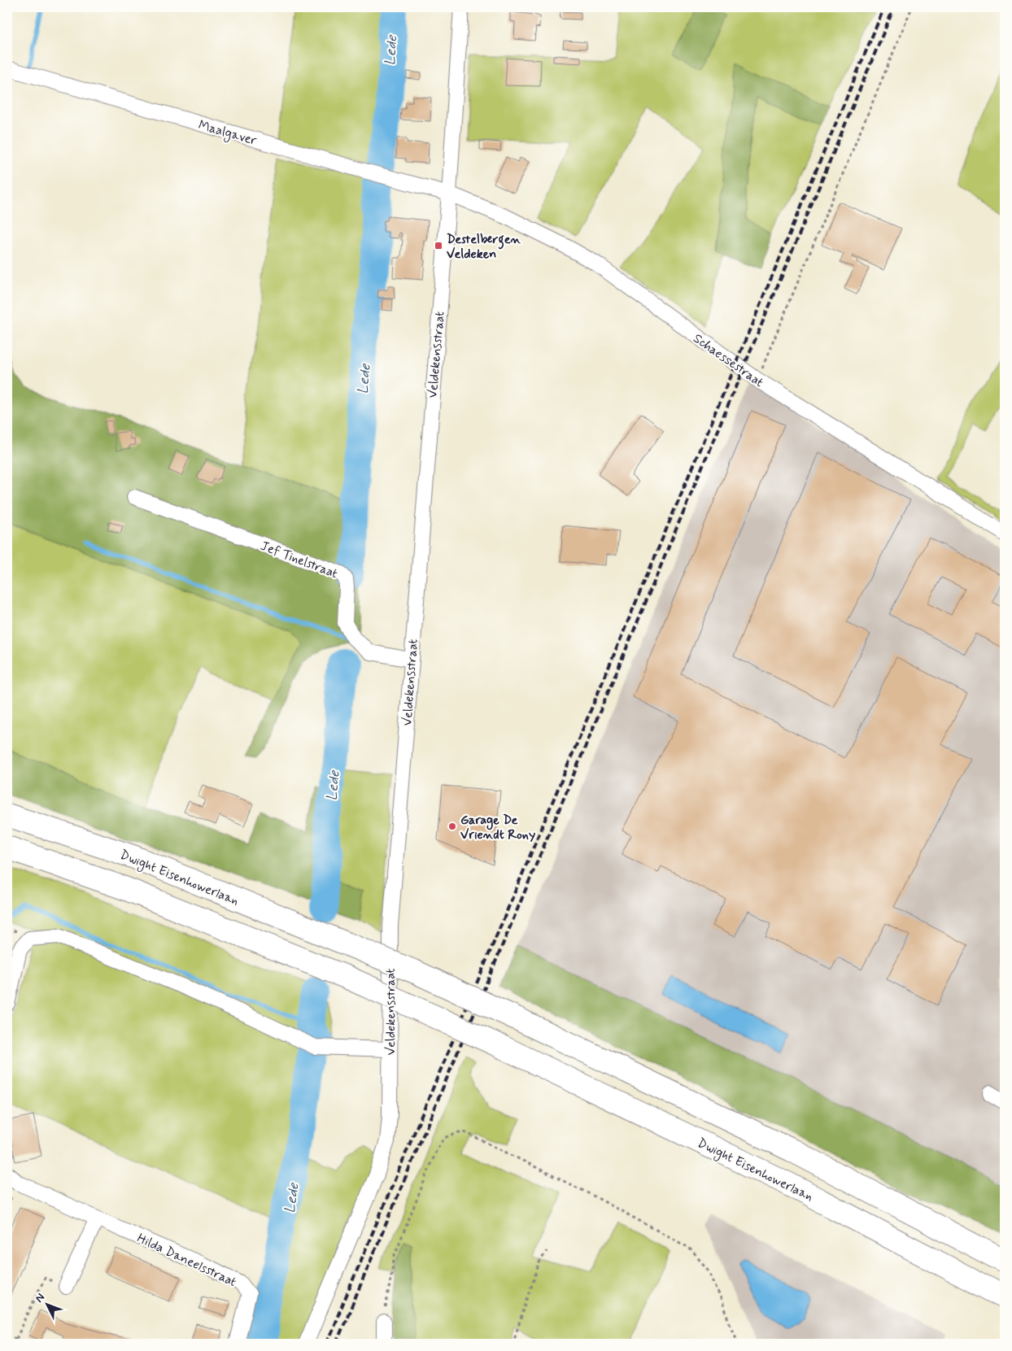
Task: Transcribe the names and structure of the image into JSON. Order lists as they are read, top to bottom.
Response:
{
  "streets": {
    "highway": ["Dwight Eisenhowerlaan"],
    "street": [
      "Maalgaver",
      "Veldekensstraat",
      "Schaessestraat",
      "Jef Tinelstraat",
      "Hilda Daneelsstraat"
    ]
  },
  "crossings": [
    ["Maalgaver", "Veldekensstraat"],
    ["Maalgaver", "Schaessestraat"],
    ["Veldekensstraat", "Schaessestraat"],
    ["Veldekensstraat", "Jef Tinelstraat"]
  ],
  "water": ["Lede"],
  "places": {
    "transit": ["Destelbergen Veldeken"],
    "other": ["Garage De Vriendt Rony"]
  },
  "north": "top left"
}
